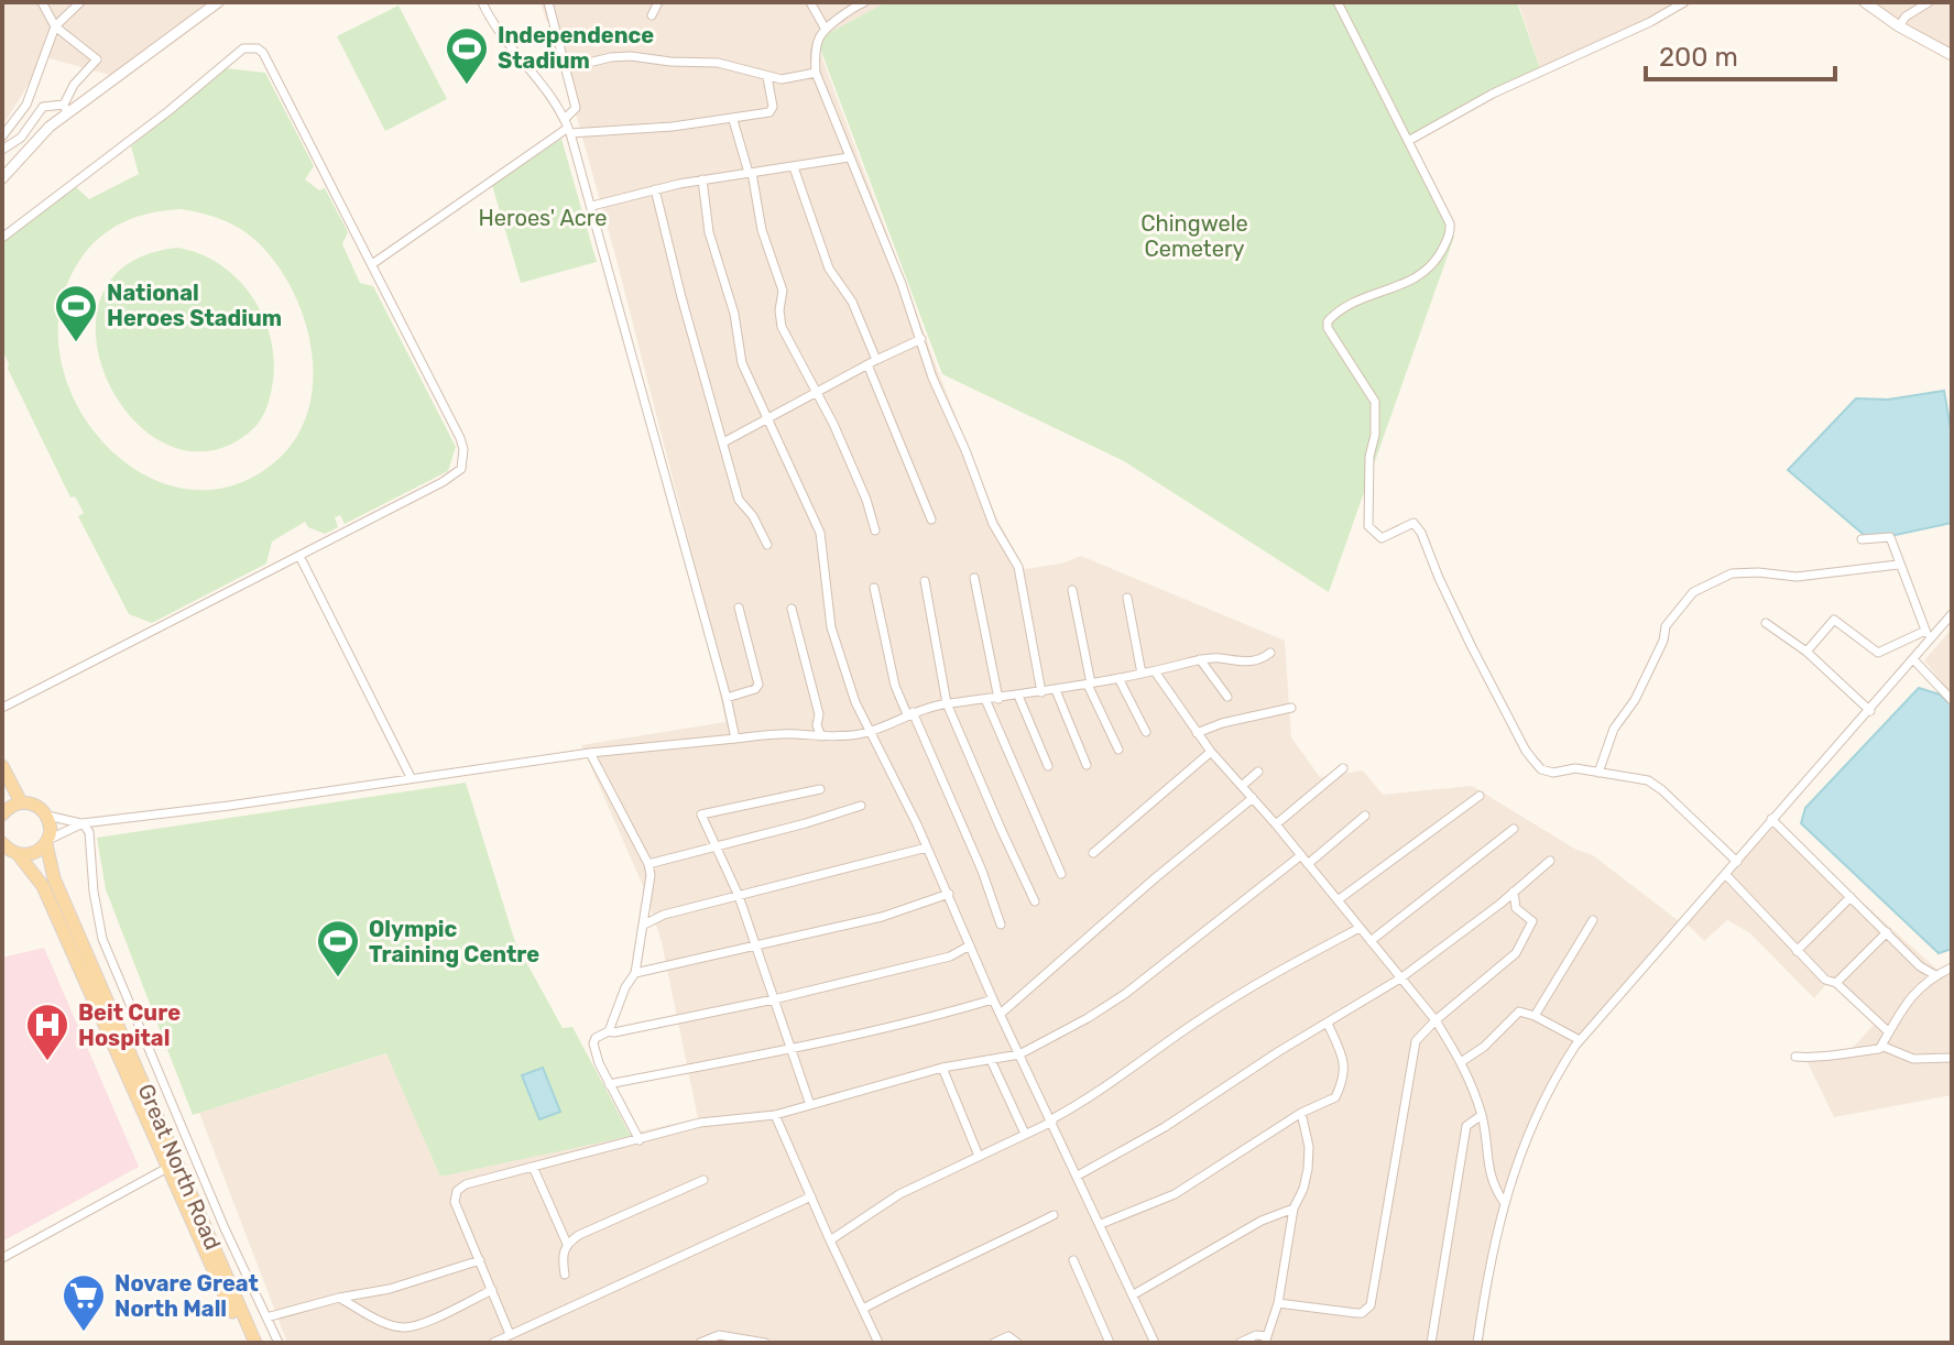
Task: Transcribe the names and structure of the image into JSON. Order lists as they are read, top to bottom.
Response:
{
  "streets": {
    "main road": ["Great North Road"]
  },
  "parks": ["Heroes' Acre", "Chingwele Cemetery"],
  "places": {
    "sports": ["Independence Stadium", "National Heroes Stadium", "Olympic Training Centre"],
    "hospital": ["Beit Cure Hospital"],
    "supermarket": ["Novare Great North Mall"]
  },
  "scale_bar": "200 m"
}
